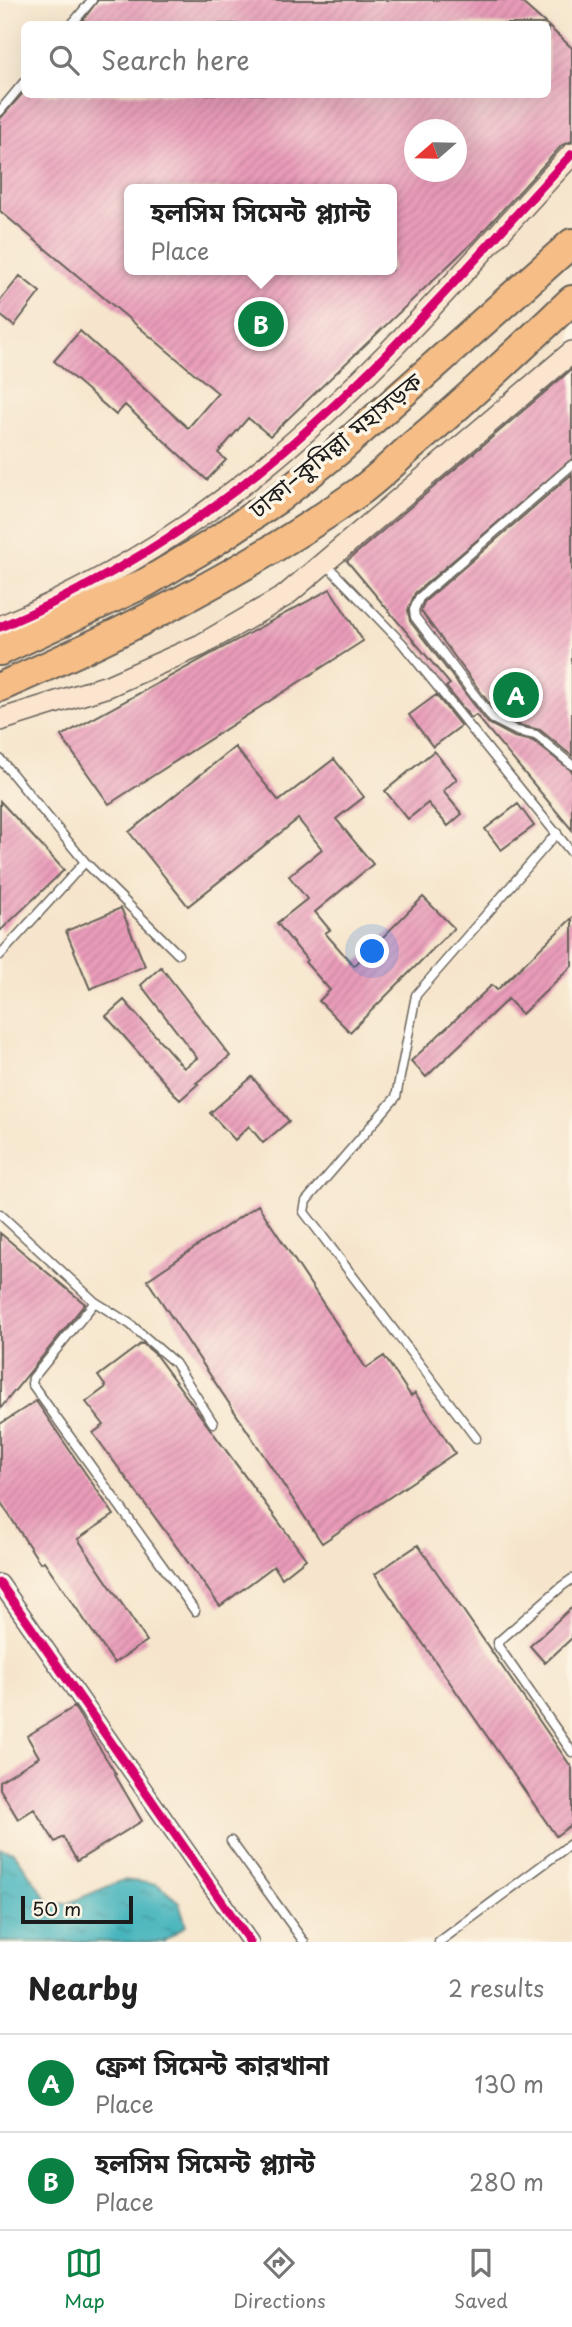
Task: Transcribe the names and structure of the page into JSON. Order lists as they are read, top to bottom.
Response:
{
  "streets": {
    "highway": ["ঢাকা–কুমিল্লা মহাসড়ক"]
  },
  "scale_bar": "50 m",
  "north": "left",
  "page": {
    "search": "Search here",
    "popup": ["হলসিম সিমেন্ট প্ল্যান্ট", "Place"],
    "pins": ["B", "A"],
    "scale": "50 m",
    "heading": ["Nearby", "2 results"],
    "list": [
      {
        "mark": "A",
        "name": "ফ্রেশ সিমেন্ট কারখানা",
        "note": "Place",
        "value": "130 m"
      },
      {
        "mark": "B",
        "name": "হলসিম সিমেন্ট প্ল্যান্ট",
        "note": "Place",
        "value": "280 m"
      }
    ],
    "nav": ["Map", "Directions", "Saved"]
  }
}
